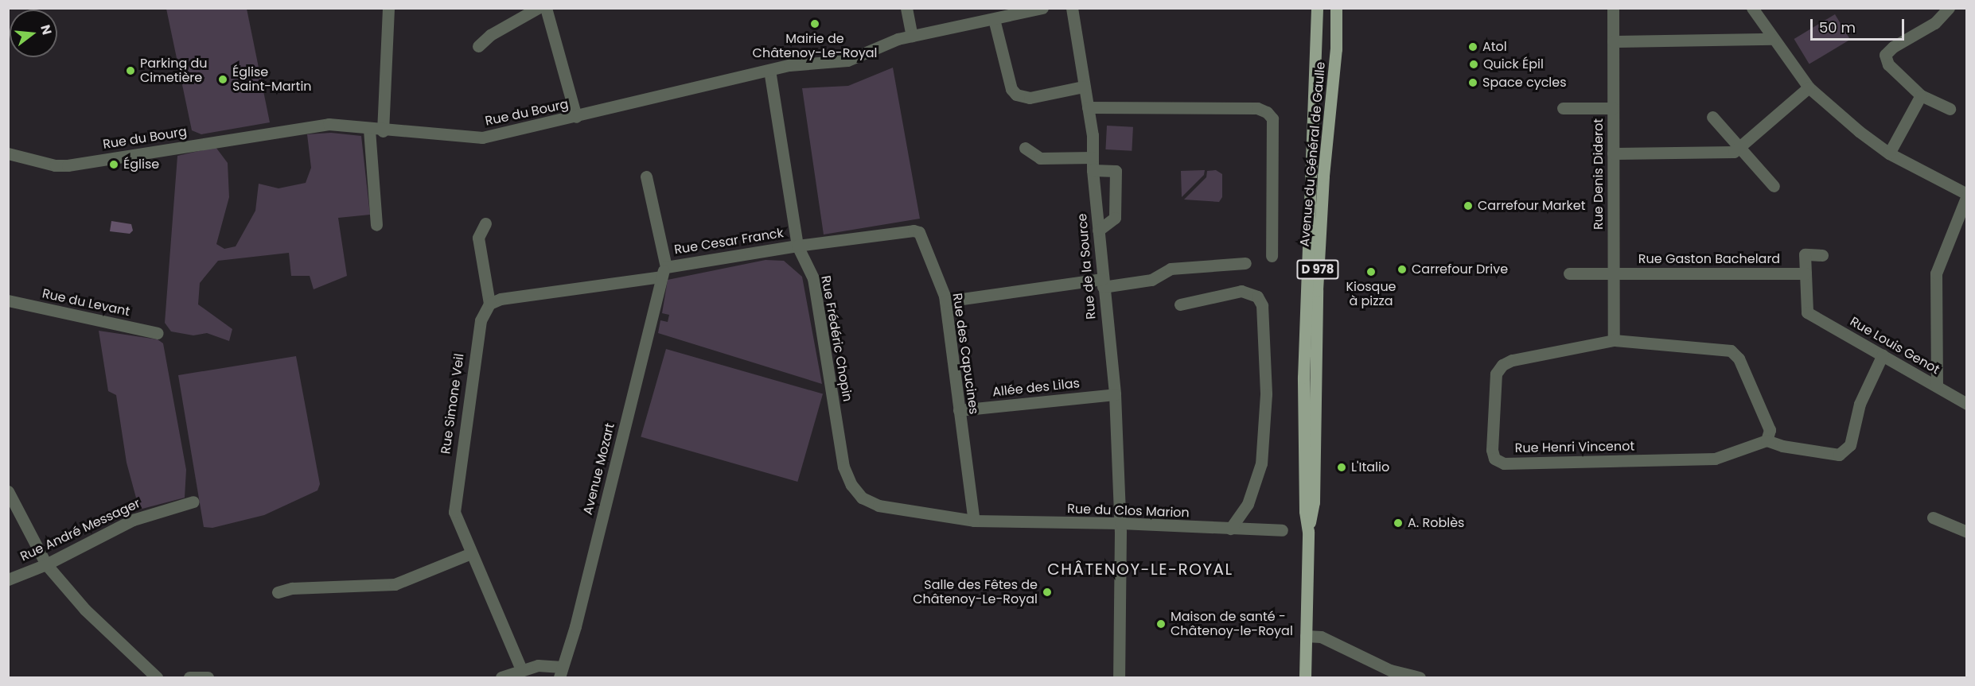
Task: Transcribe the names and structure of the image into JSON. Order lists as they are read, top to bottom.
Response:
{
  "streets": {
    "main road": ["Avenue du Général de Gaulle", "D 978"],
    "street": [
      "Rue du Bourg",
      "Rue Denis Diderot",
      "Rue Cesar Franck",
      "Rue Gaston Bachelard",
      "Rue de la Source",
      "Rue du Levant",
      "Rue Frédéric Chopin",
      "Rue Louis Genot",
      "Rue des Capucines",
      "Allée des Lilas",
      "Rue Simone Veil",
      "Rue Henri Vincenot",
      "Avenue Mozart",
      "Rue du Clos Marion",
      "Rue André Messager"
    ]
  },
  "crossings": [
    ["Rue du Bourg", "Rue Frédéric Chopin"],
    ["Rue Denis Diderot", "Rue Gaston Bachelard"],
    ["Rue Denis Diderot", "Rue Henri Vincenot"],
    ["Rue Cesar Franck", "Rue Frédéric Chopin"],
    ["Rue Cesar Franck", "Rue des Capucines"],
    ["Rue Cesar Franck", "Avenue Mozart"],
    ["Rue Gaston Bachelard", "Rue Louis Genot"],
    ["Rue de la Source", "Allée des Lilas"],
    ["Rue de la Source", "Rue du Clos Marion"],
    ["Rue Frédéric Chopin", "Rue des Capucines"],
    ["Rue Frédéric Chopin", "Rue du Clos Marion"],
    ["Rue des Capucines", "Allée des Lilas"],
    ["Rue des Capucines", "Rue du Clos Marion"]
  ],
  "districts": ["CHÂTENOY-LE-ROYAL"],
  "places": [
    "Mairie de Châtenoy-Le-Royal",
    "Atol",
    "Quick Épil",
    "Parking du Cimetière",
    "Église Saint-Martin",
    "Space cycles",
    "Église",
    "Carrefour Market",
    "Carrefour Drive",
    "Kiosque à pizza",
    "L'Italio",
    "A. Roblès",
    "Salle des Fêtes de Châtenoy-Le-Royal",
    "Maison de santé - Châtenoy-le-Royal"
  ],
  "scale_bar": "50 m",
  "north": "right"
}
